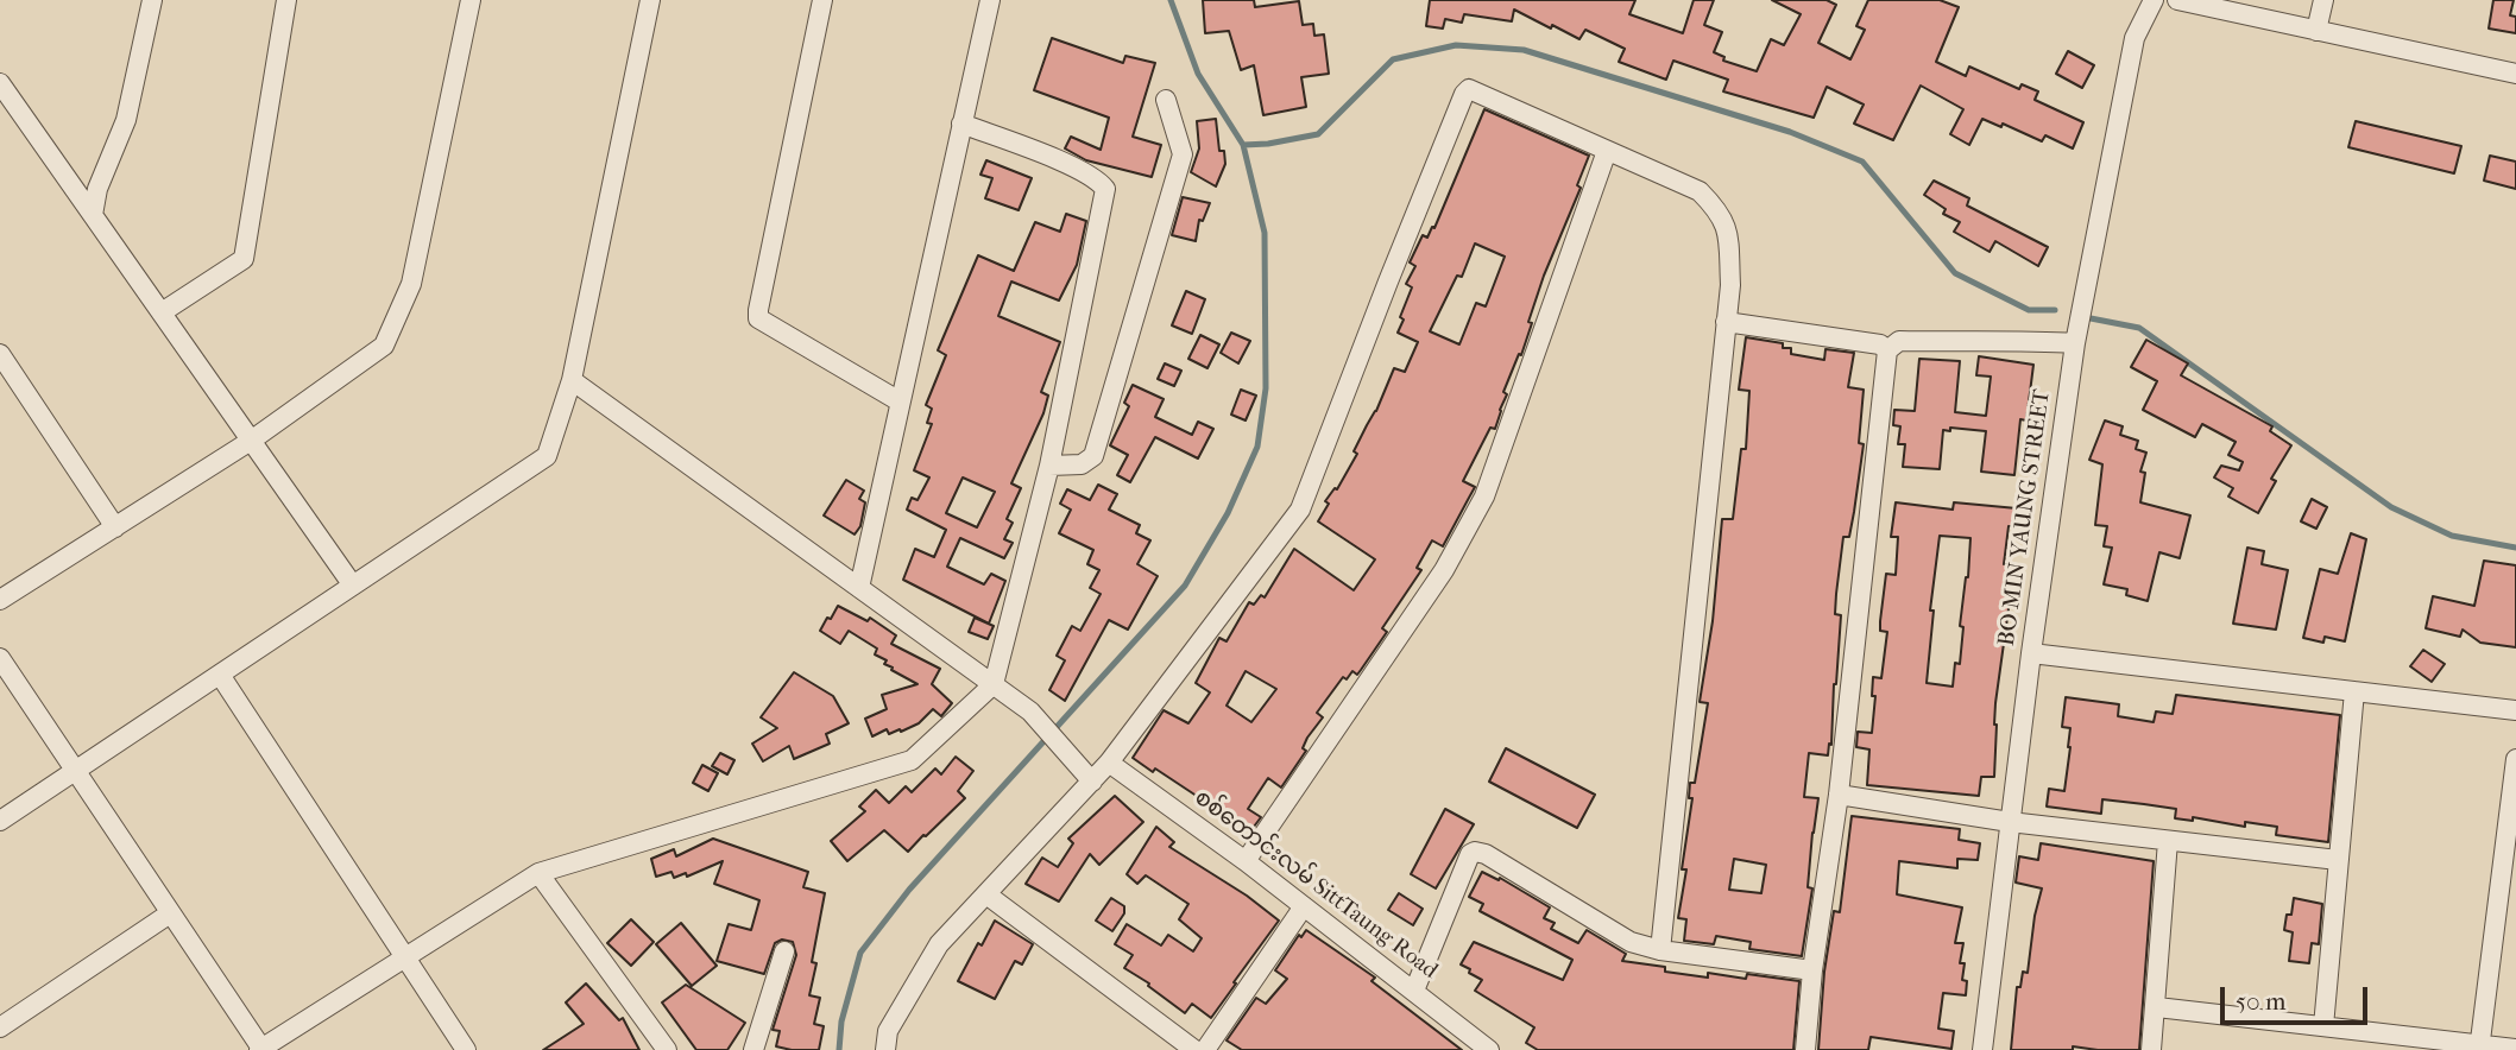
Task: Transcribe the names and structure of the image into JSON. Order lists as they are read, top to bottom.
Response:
{
  "streets": {
    "street": ["BO MIN YAUNG STREET", "စစ်တောင်းလမ် SittTaung Road"]
  },
  "scale_bar": "50 m"
}
